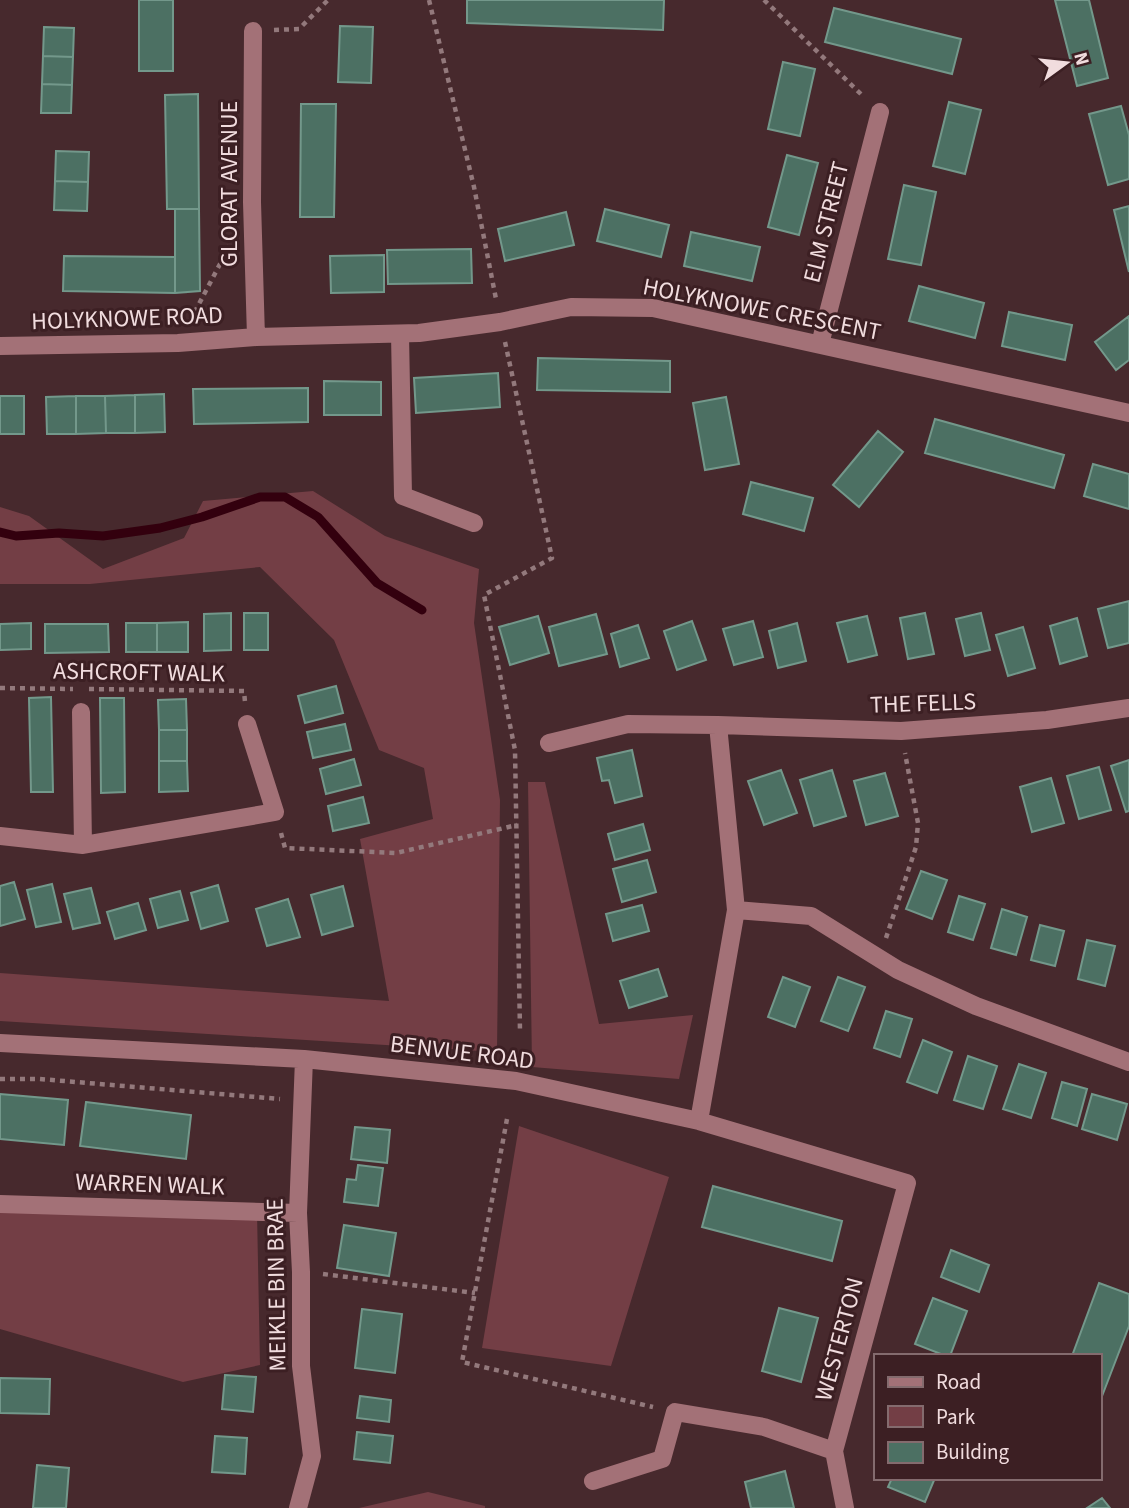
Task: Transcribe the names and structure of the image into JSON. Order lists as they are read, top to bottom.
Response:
{
  "streets": {
    "street": [
      "GLORAT AVENUE",
      "ELM STREET",
      "HOLYKNOWE CRESCENT",
      "HOLYKNOWE ROAD",
      "THE FELLS",
      "BENVUE ROAD",
      "WARREN WALK",
      "MEIKLE BIN BRAE",
      "WESTERTON"
    ],
    "path": ["ASHCROFT WALK"]
  },
  "crossings": [
    ["GLORAT AVENUE", "HOLYKNOWE CRESCENT"],
    ["GLORAT AVENUE", "HOLYKNOWE ROAD"],
    ["ELM STREET", "HOLYKNOWE CRESCENT"],
    ["HOLYKNOWE CRESCENT", "HOLYKNOWE ROAD"],
    ["BENVUE ROAD", "MEIKLE BIN BRAE"],
    ["BENVUE ROAD", "WESTERTON"],
    ["WARREN WALK", "MEIKLE BIN BRAE"]
  ],
  "legend": ["Road", "Park", "Building"],
  "north": "right"
}
